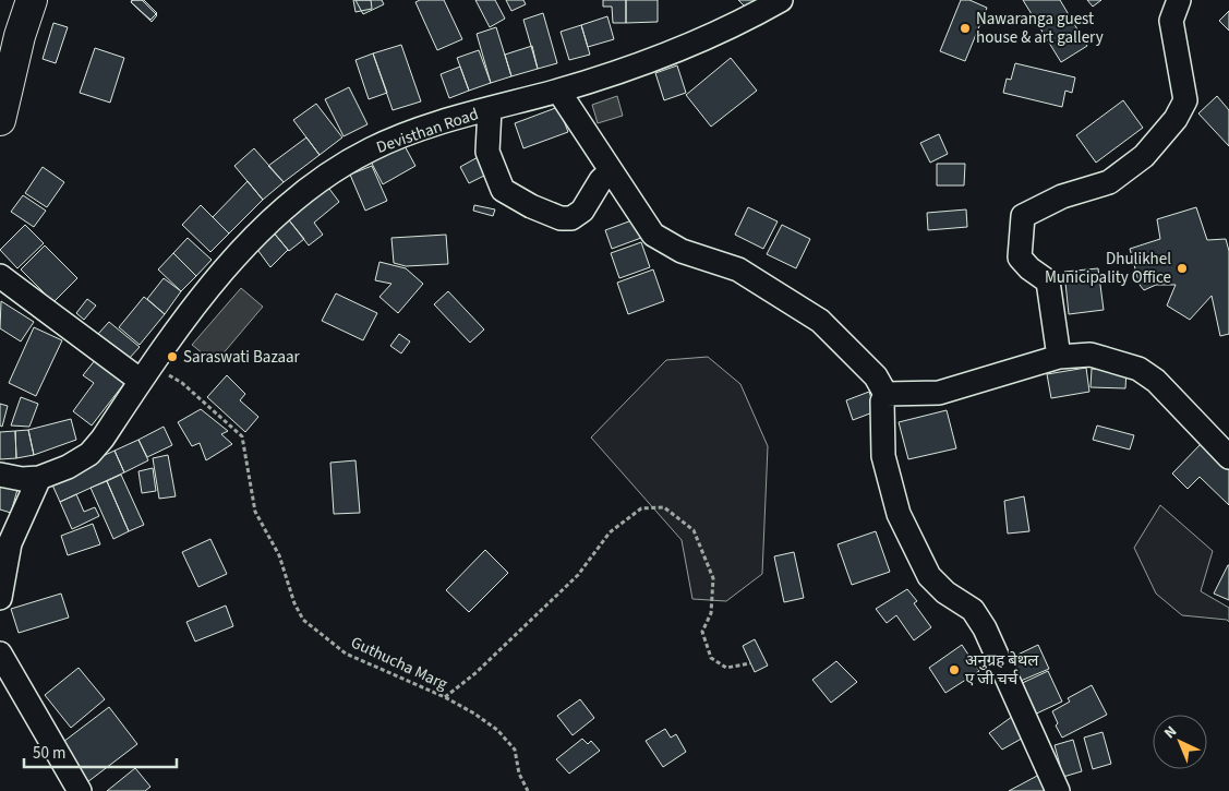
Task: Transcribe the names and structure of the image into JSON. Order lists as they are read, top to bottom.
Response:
{
  "streets": {
    "street": ["Devisthan Road"],
    "path": ["Guthucha Marg"]
  },
  "crossings": [
    ["Devisthan Road", "Guthucha Marg"]
  ],
  "places": [
    "Nawaranga guest house & art gallery",
    "Dhulikhel Municipality Office",
    "Saraswati Bazaar",
    "अनुग्रह बेथल ए जी चर्च"
  ],
  "scale_bar": "50 m",
  "north": "top left"
}
